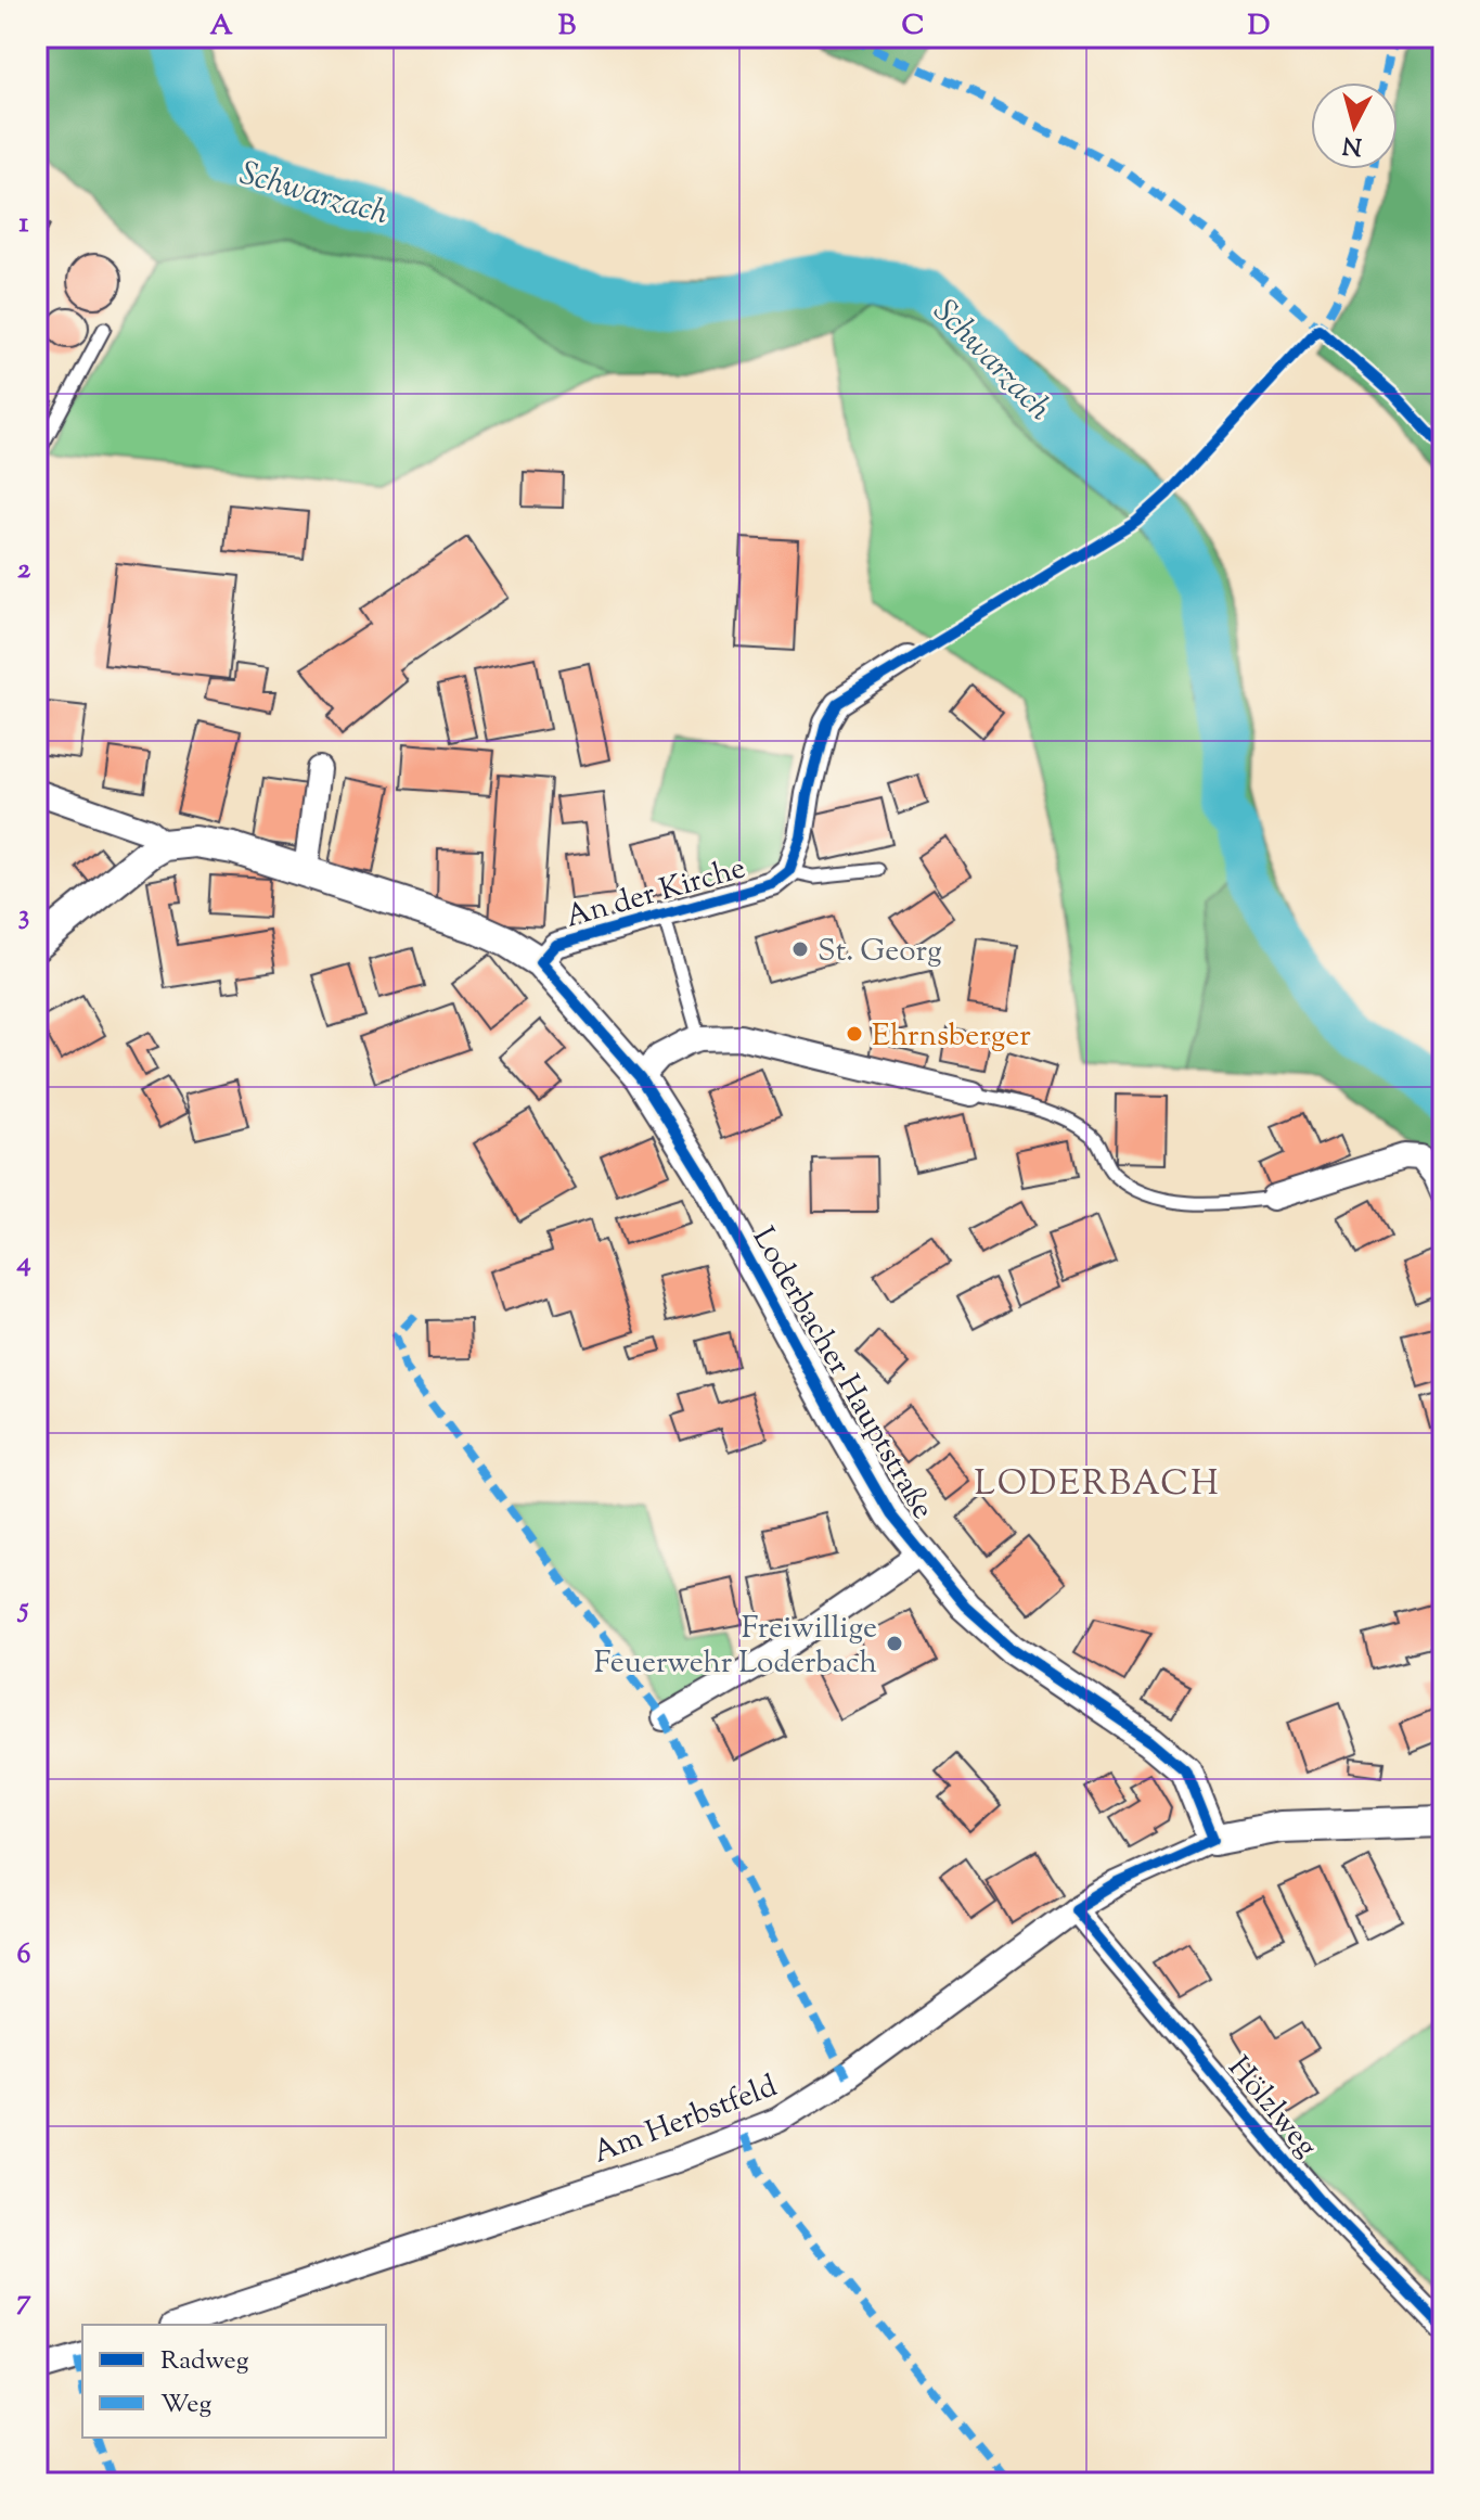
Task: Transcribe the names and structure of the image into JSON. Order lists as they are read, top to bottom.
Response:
{
  "streets": {
    "street": [
      "An der Kirche",
      "Loderbacher Hauptstraße",
      "Hölzlweg",
      "Am Herbstfeld"
    ]
  },
  "crossings": [
    ["An der Kirche", "Loderbacher Hauptstraße"],
    ["Loderbacher Hauptstraße", "Am Herbstfeld"],
    ["Hölzlweg", "Am Herbstfeld"]
  ],
  "districts": ["LODERBACH"],
  "water": ["Schwarzach"],
  "places": ["St. Georg", "Ehrnsberger", "Freiwillige Feuerwehr Loderbach"],
  "legend": ["Radweg", "Weg"],
  "north": "bottom",
  "grid": {
    "columns": [
      "A",
      "B",
      "C",
      "D"
    ],
    "rows": [
      "1",
      "2",
      "3",
      "4",
      "5",
      "6",
      "7"
    ]
  }
}
